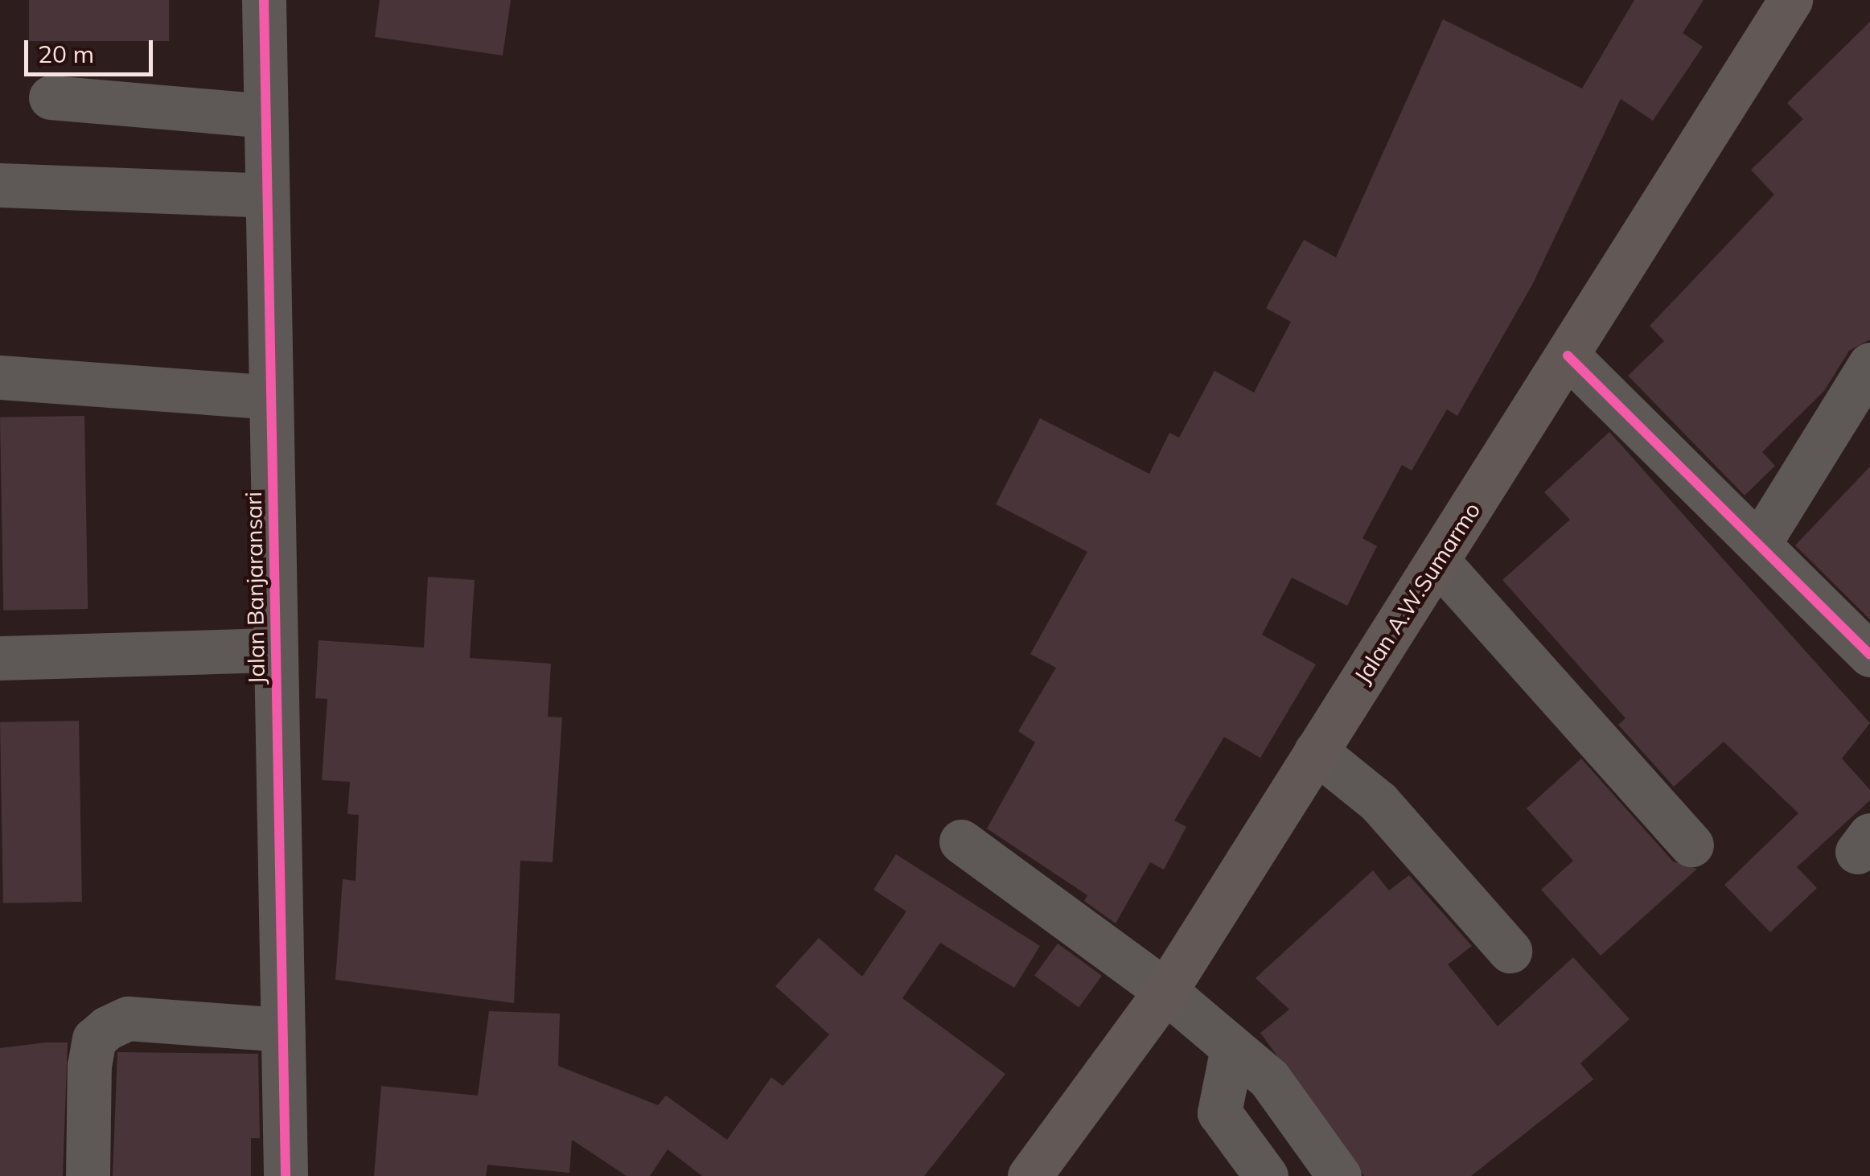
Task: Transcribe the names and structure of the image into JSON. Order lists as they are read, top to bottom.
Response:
{
  "streets": {
    "main road": ["Jalan A.W.Sumarmo"],
    "street": ["Jalan Banjaransari"]
  },
  "scale_bar": "20 m"
}
